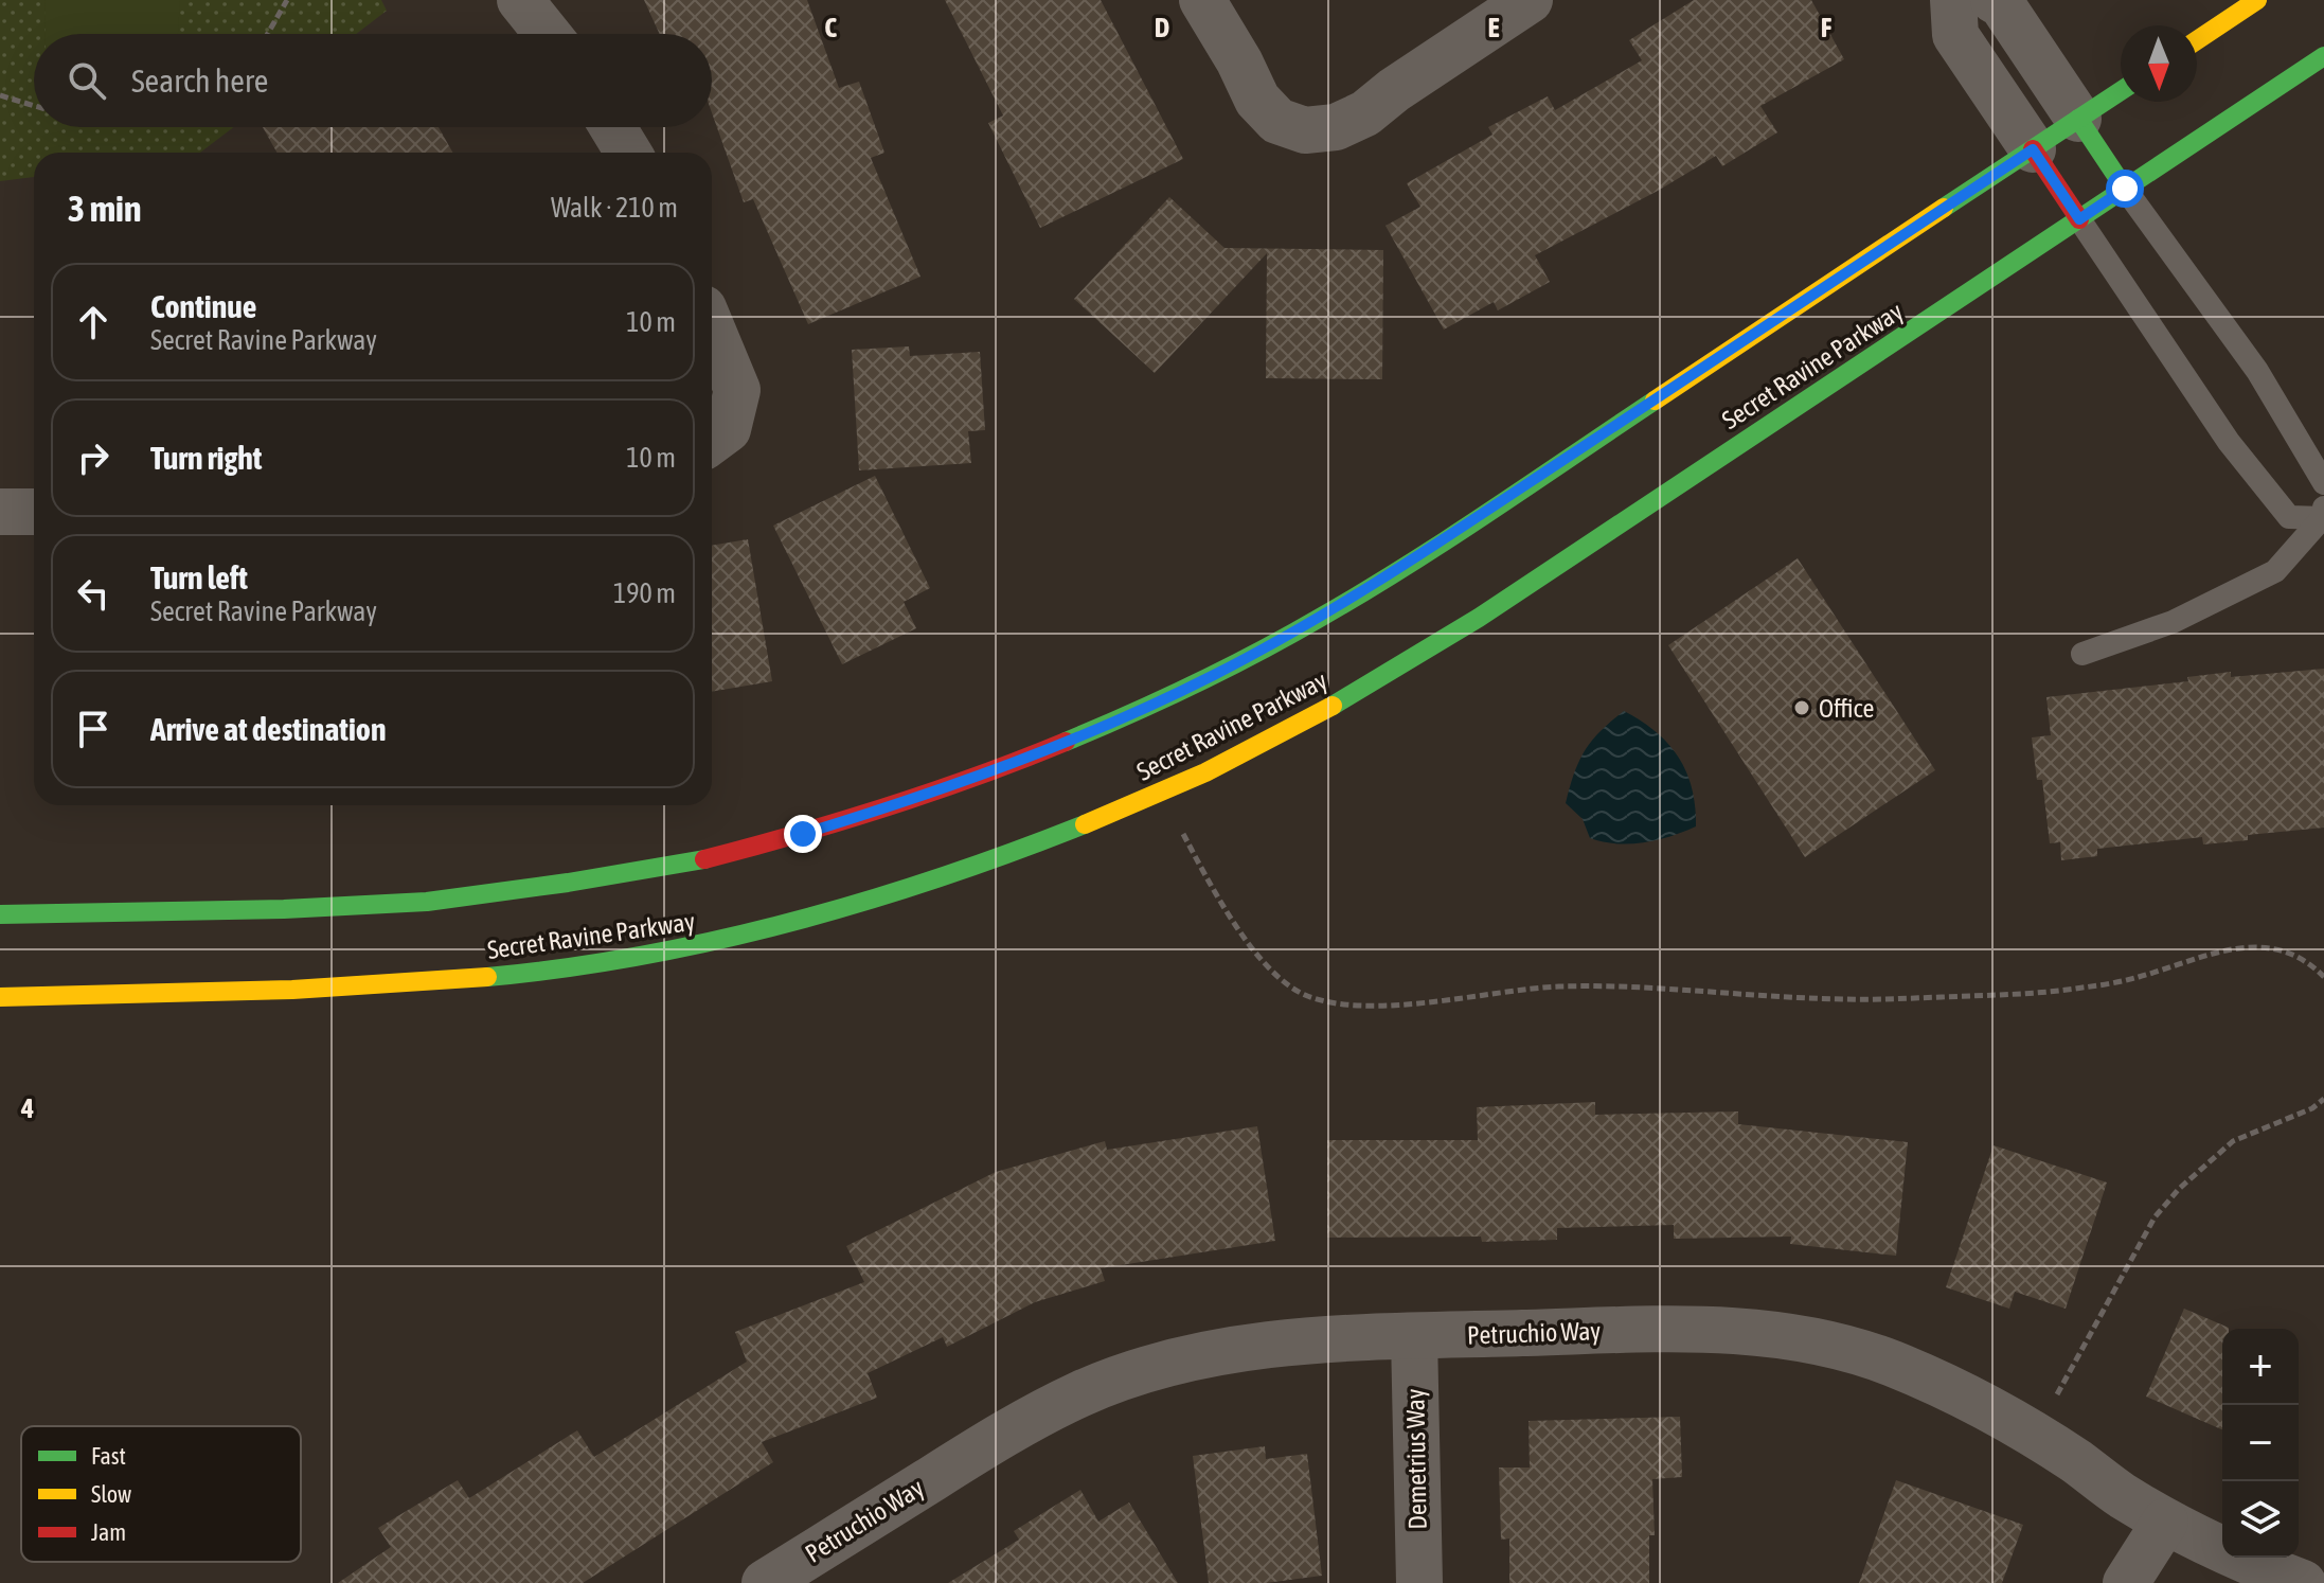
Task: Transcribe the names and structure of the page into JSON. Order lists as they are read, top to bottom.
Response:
{
  "streets": {
    "main road": ["Secret Ravine Parkway"],
    "street": ["Petruchio Way", "Demetrius Way"]
  },
  "crossings": [
    ["Petruchio Way", "Demetrius Way"]
  ],
  "places": ["Office"],
  "legend": ["Fast", "Slow", "Jam"],
  "north": "bottom",
  "page": {
    "search": "Search here",
    "heading": ["3 min", "Walk · 210 m"],
    "list": [
      ["Continue", "Secret Ravine Parkway", "10 m"],
      ["Turn right", "10 m"],
      ["Turn left", "Secret Ravine Parkway", "190 m"],
      "Arrive at destination"
    ],
    "map_buttons": ["+", "−"]
  },
  "grid": {
    "columns": [
      "C",
      "D",
      "E",
      "F"
    ],
    "rows": ["4"]
  }
}
